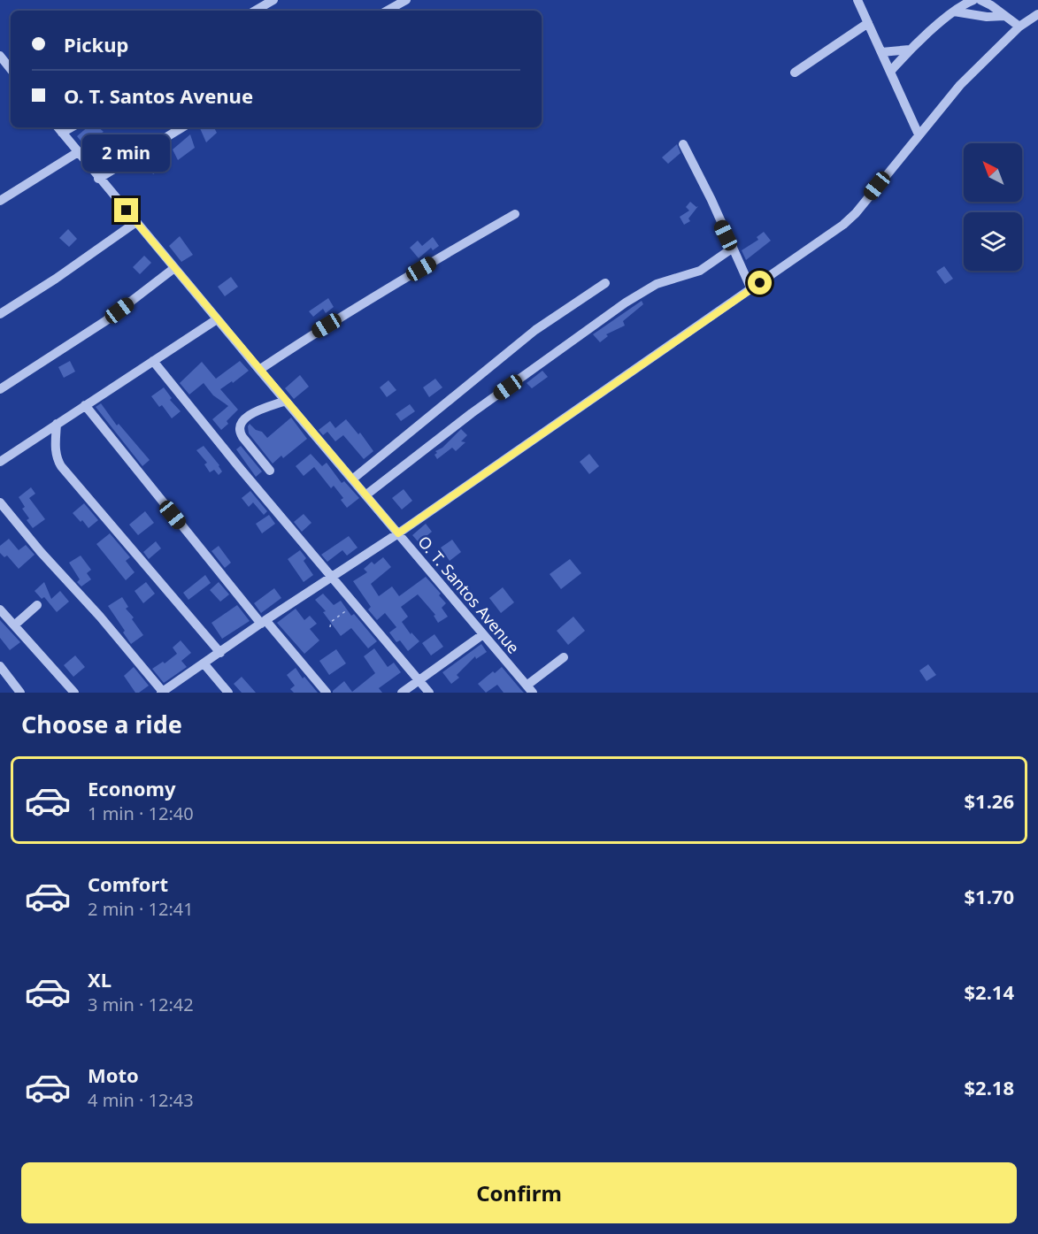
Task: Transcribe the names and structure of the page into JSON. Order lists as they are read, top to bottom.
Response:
{
  "streets": {
    "street": ["O. T. Santos Avenue"]
  },
  "north": "top left",
  "page": {
    "banner": ["Pickup", "O. T. Santos Avenue"],
    "bubble": "2 min",
    "heading": "Choose a ride",
    "list": [
      {
        "name": "Economy",
        "note": "1 min · 12:40",
        "value": "$1.26"
      },
      {
        "name": "Comfort",
        "note": "2 min · 12:41",
        "value": "$1.70"
      },
      {
        "name": "XL",
        "note": "3 min · 12:42",
        "value": "$2.14"
      },
      {
        "name": "Moto",
        "note": "4 min · 12:43",
        "value": "$2.18"
      }
    ],
    "buttons": "Confirm"
  }
}
